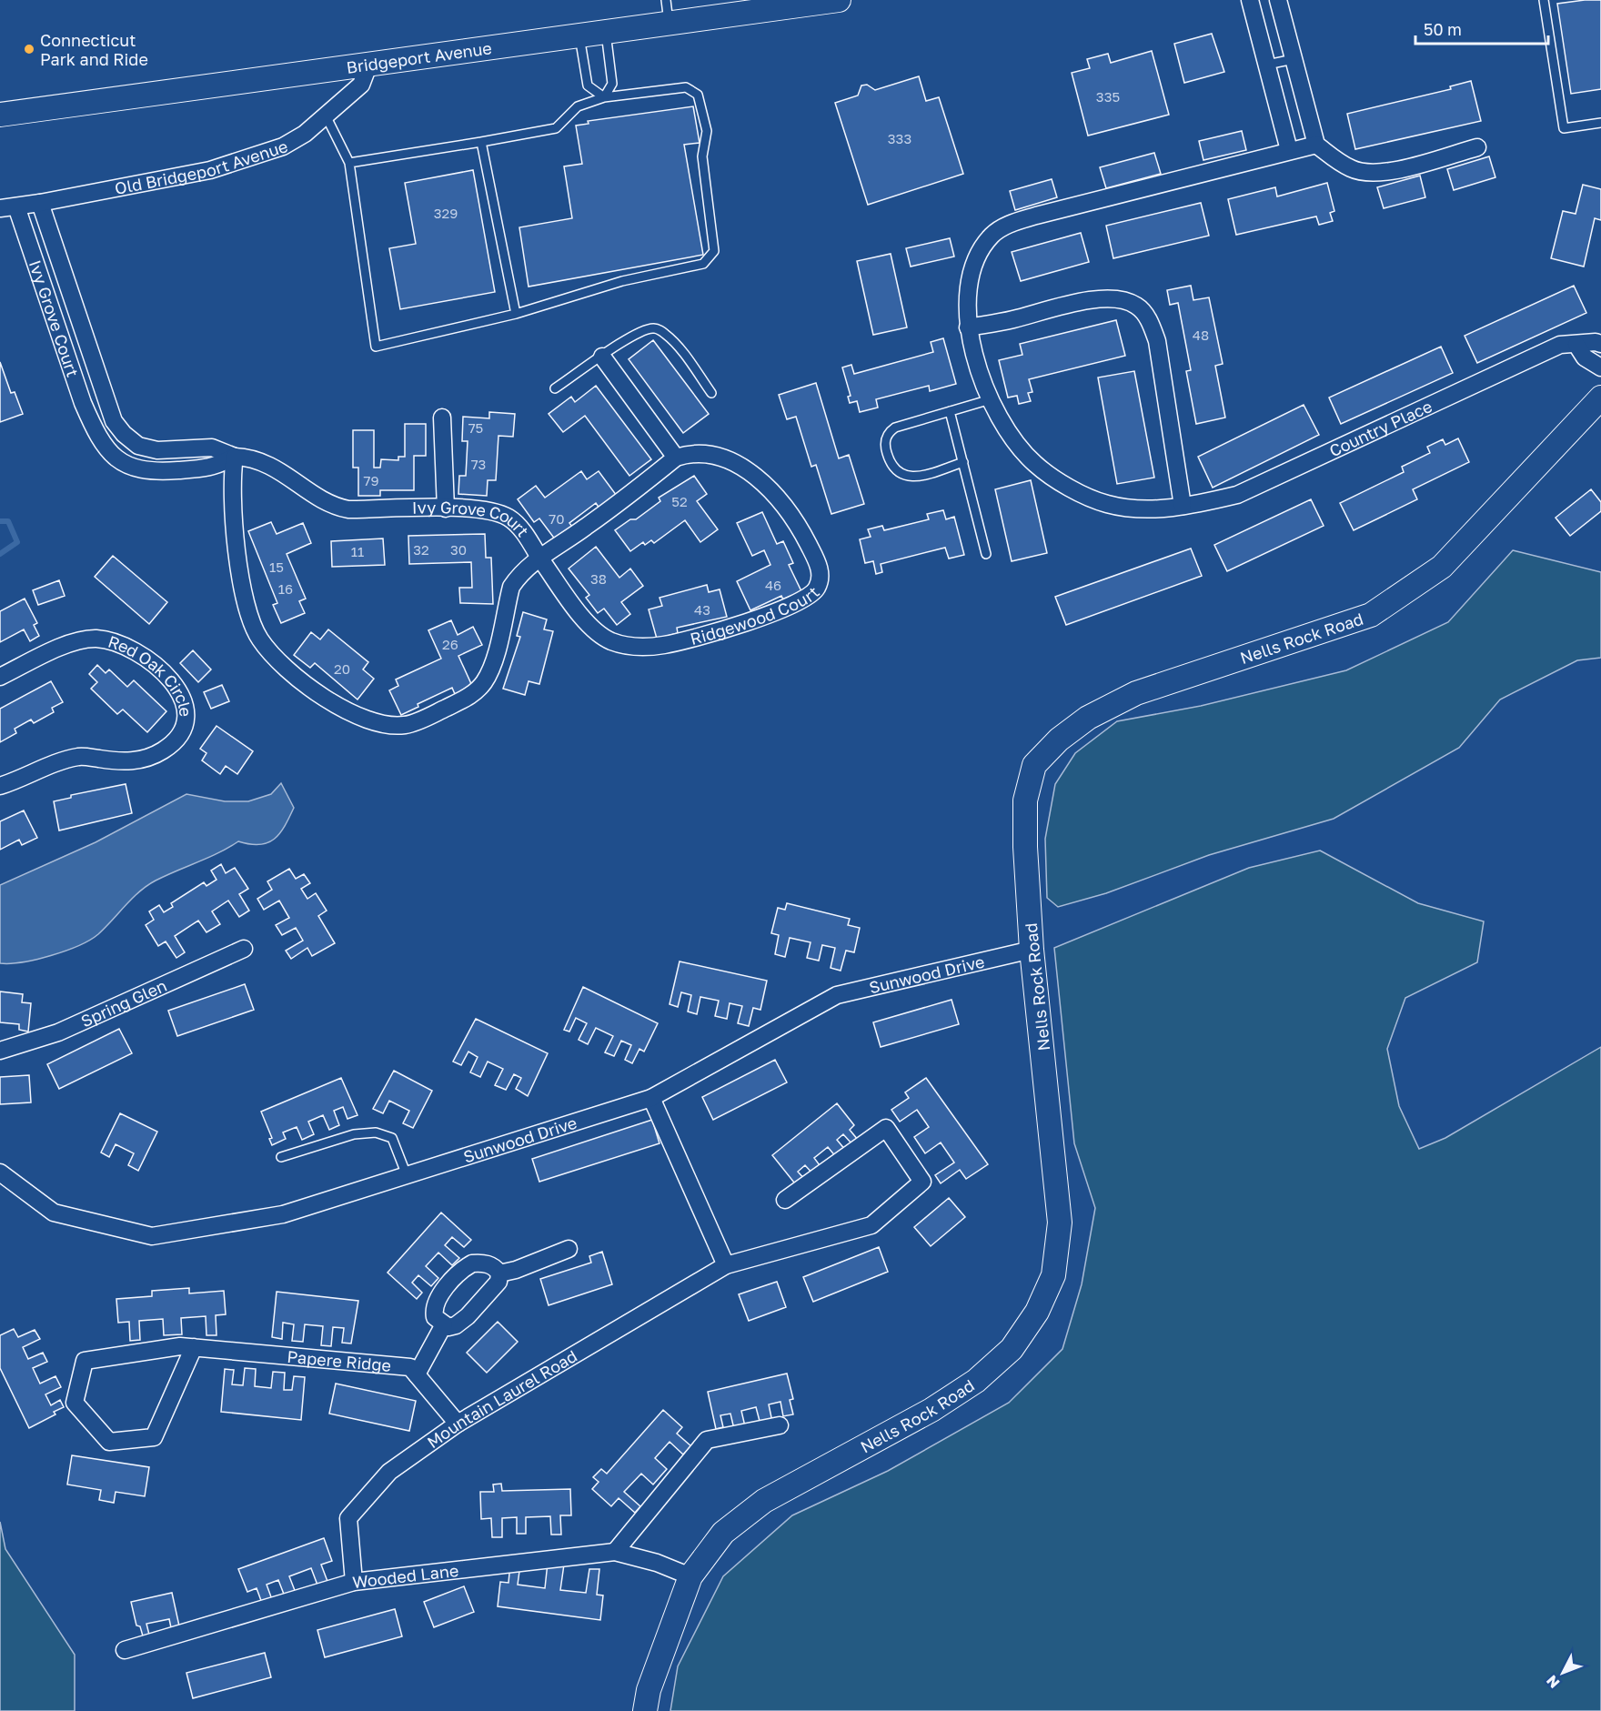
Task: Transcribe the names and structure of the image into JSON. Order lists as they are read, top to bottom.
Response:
{
  "streets": {
    "main road": ["Bridgeport Avenue", "Nells Rock Road"],
    "street": [
      "Old Bridgeport Avenue",
      "Ivy Grove Court",
      "Country Place",
      "Ridgewood Court",
      "Red Oak Circle",
      "Sunwood Drive",
      "Spring Glen",
      "Papere Ridge",
      "Mountain Laurel Road",
      "Wooded Lane"
    ]
  },
  "crossings": [
    ["Bridgeport Avenue", "Old Bridgeport Avenue"],
    ["Old Bridgeport Avenue", "Ivy Grove Court"],
    ["Ivy Grove Court", "Ridgewood Court"],
    ["Nells Rock Road", "Sunwood Drive"],
    ["Nells Rock Road", "Wooded Lane"],
    ["Papere Ridge", "Mountain Laurel Road"],
    ["Mountain Laurel Road", "Wooded Lane"]
  ],
  "places": ["Connecticut Park and Ride"],
  "house_numbers": [
    "335",
    "333",
    "329",
    "48",
    "75",
    "73",
    "79",
    "52",
    "70",
    "32",
    "30",
    "11",
    "15",
    "38",
    "46",
    "16",
    "43",
    "26",
    "20"
  ],
  "scale_bar": "50 m",
  "north": "bottom left"
}
